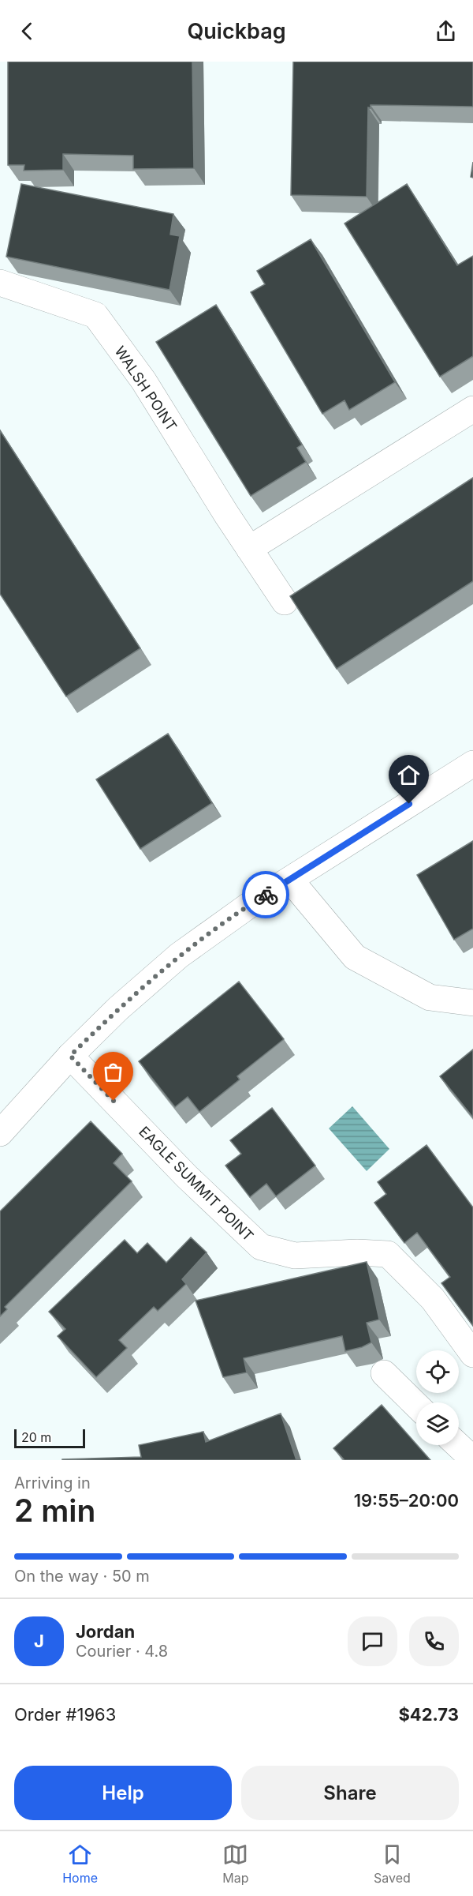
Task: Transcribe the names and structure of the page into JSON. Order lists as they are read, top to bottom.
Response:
{
  "streets": {
    "street": ["WALSH POINT", "EAGLE SUMMIT POINT"]
  },
  "scale_bar": "20 m",
  "page": {
    "header": "Quickbag",
    "scale": "20 m",
    "heading": ["2 min", "Arriving in", "19:55–20:00"],
    "panel": [
      "Jordan",
      "Courier · 4.8",
      "Order #1963",
      "$42.73"
    ],
    "bar": "On the way · 50 m",
    "round": "J",
    "buttons": ["Help", "Share"],
    "tabs": ["Home", "Map", "Saved"]
  }
}
